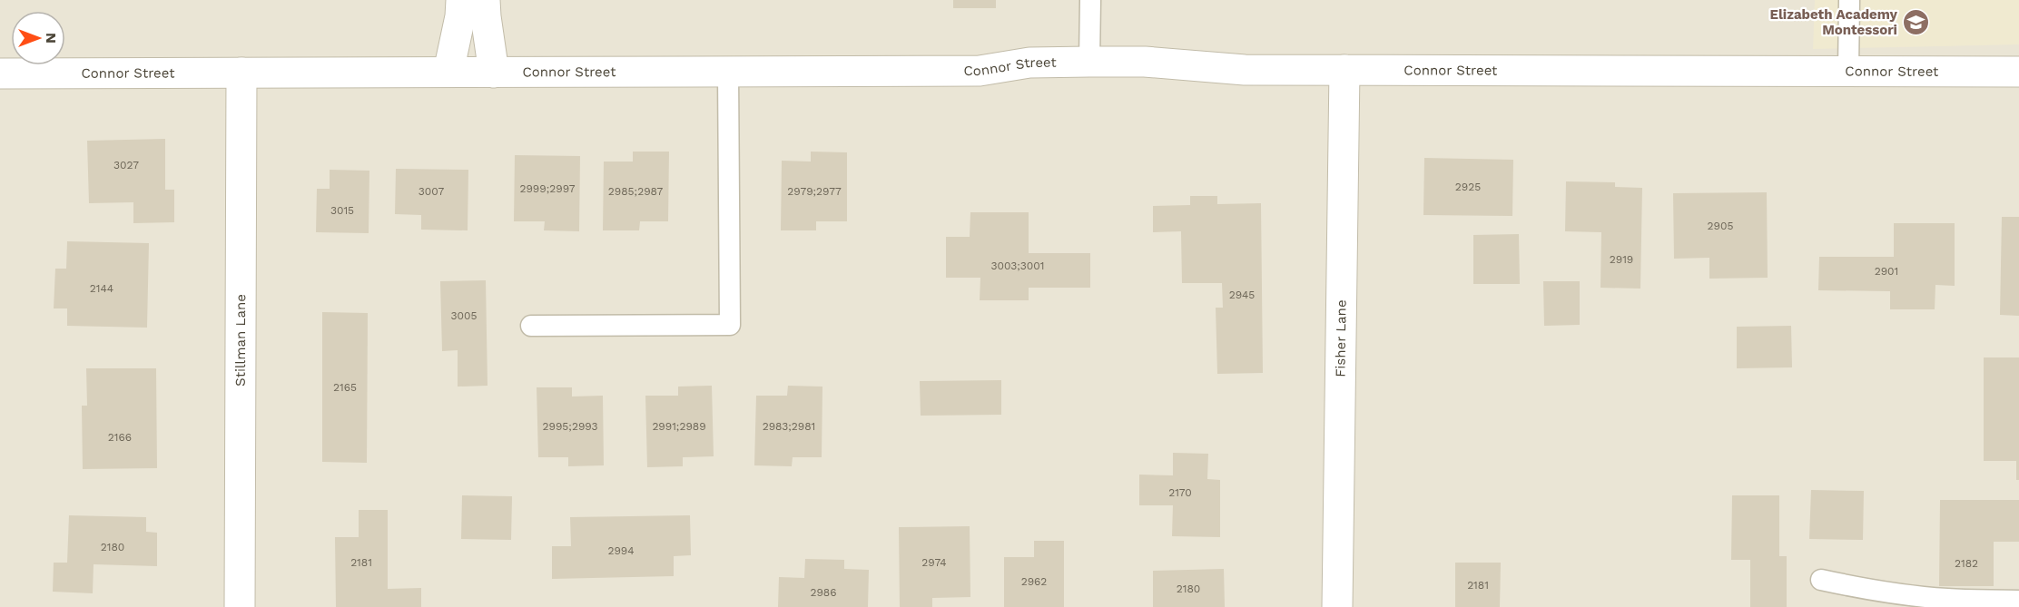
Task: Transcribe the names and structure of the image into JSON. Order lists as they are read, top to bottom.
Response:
{
  "streets": {
    "street": ["Connor Street", "Fisher Lane", "Stillman Lane"]
  },
  "crossings": [
    ["Connor Street", "Fisher Lane"],
    ["Connor Street", "Stillman Lane"]
  ],
  "places": {
    "school or university": ["Elizabeth Academy Montessori"]
  },
  "house_numbers": [
    "3027",
    "2925",
    "2999;2997",
    "3007",
    "2985;2987",
    "2979;2977",
    "3015",
    "2905",
    "2919",
    "3003;3001",
    "2901",
    "2144",
    "2945",
    "3005",
    "2165",
    "2995;2993",
    "2991;2989",
    "2983;2981",
    "2166",
    "2170",
    "2180",
    "2994",
    "2181",
    "2974",
    "2182",
    "2962",
    "2181",
    "2180",
    "2986"
  ],
  "north": "right"
}
